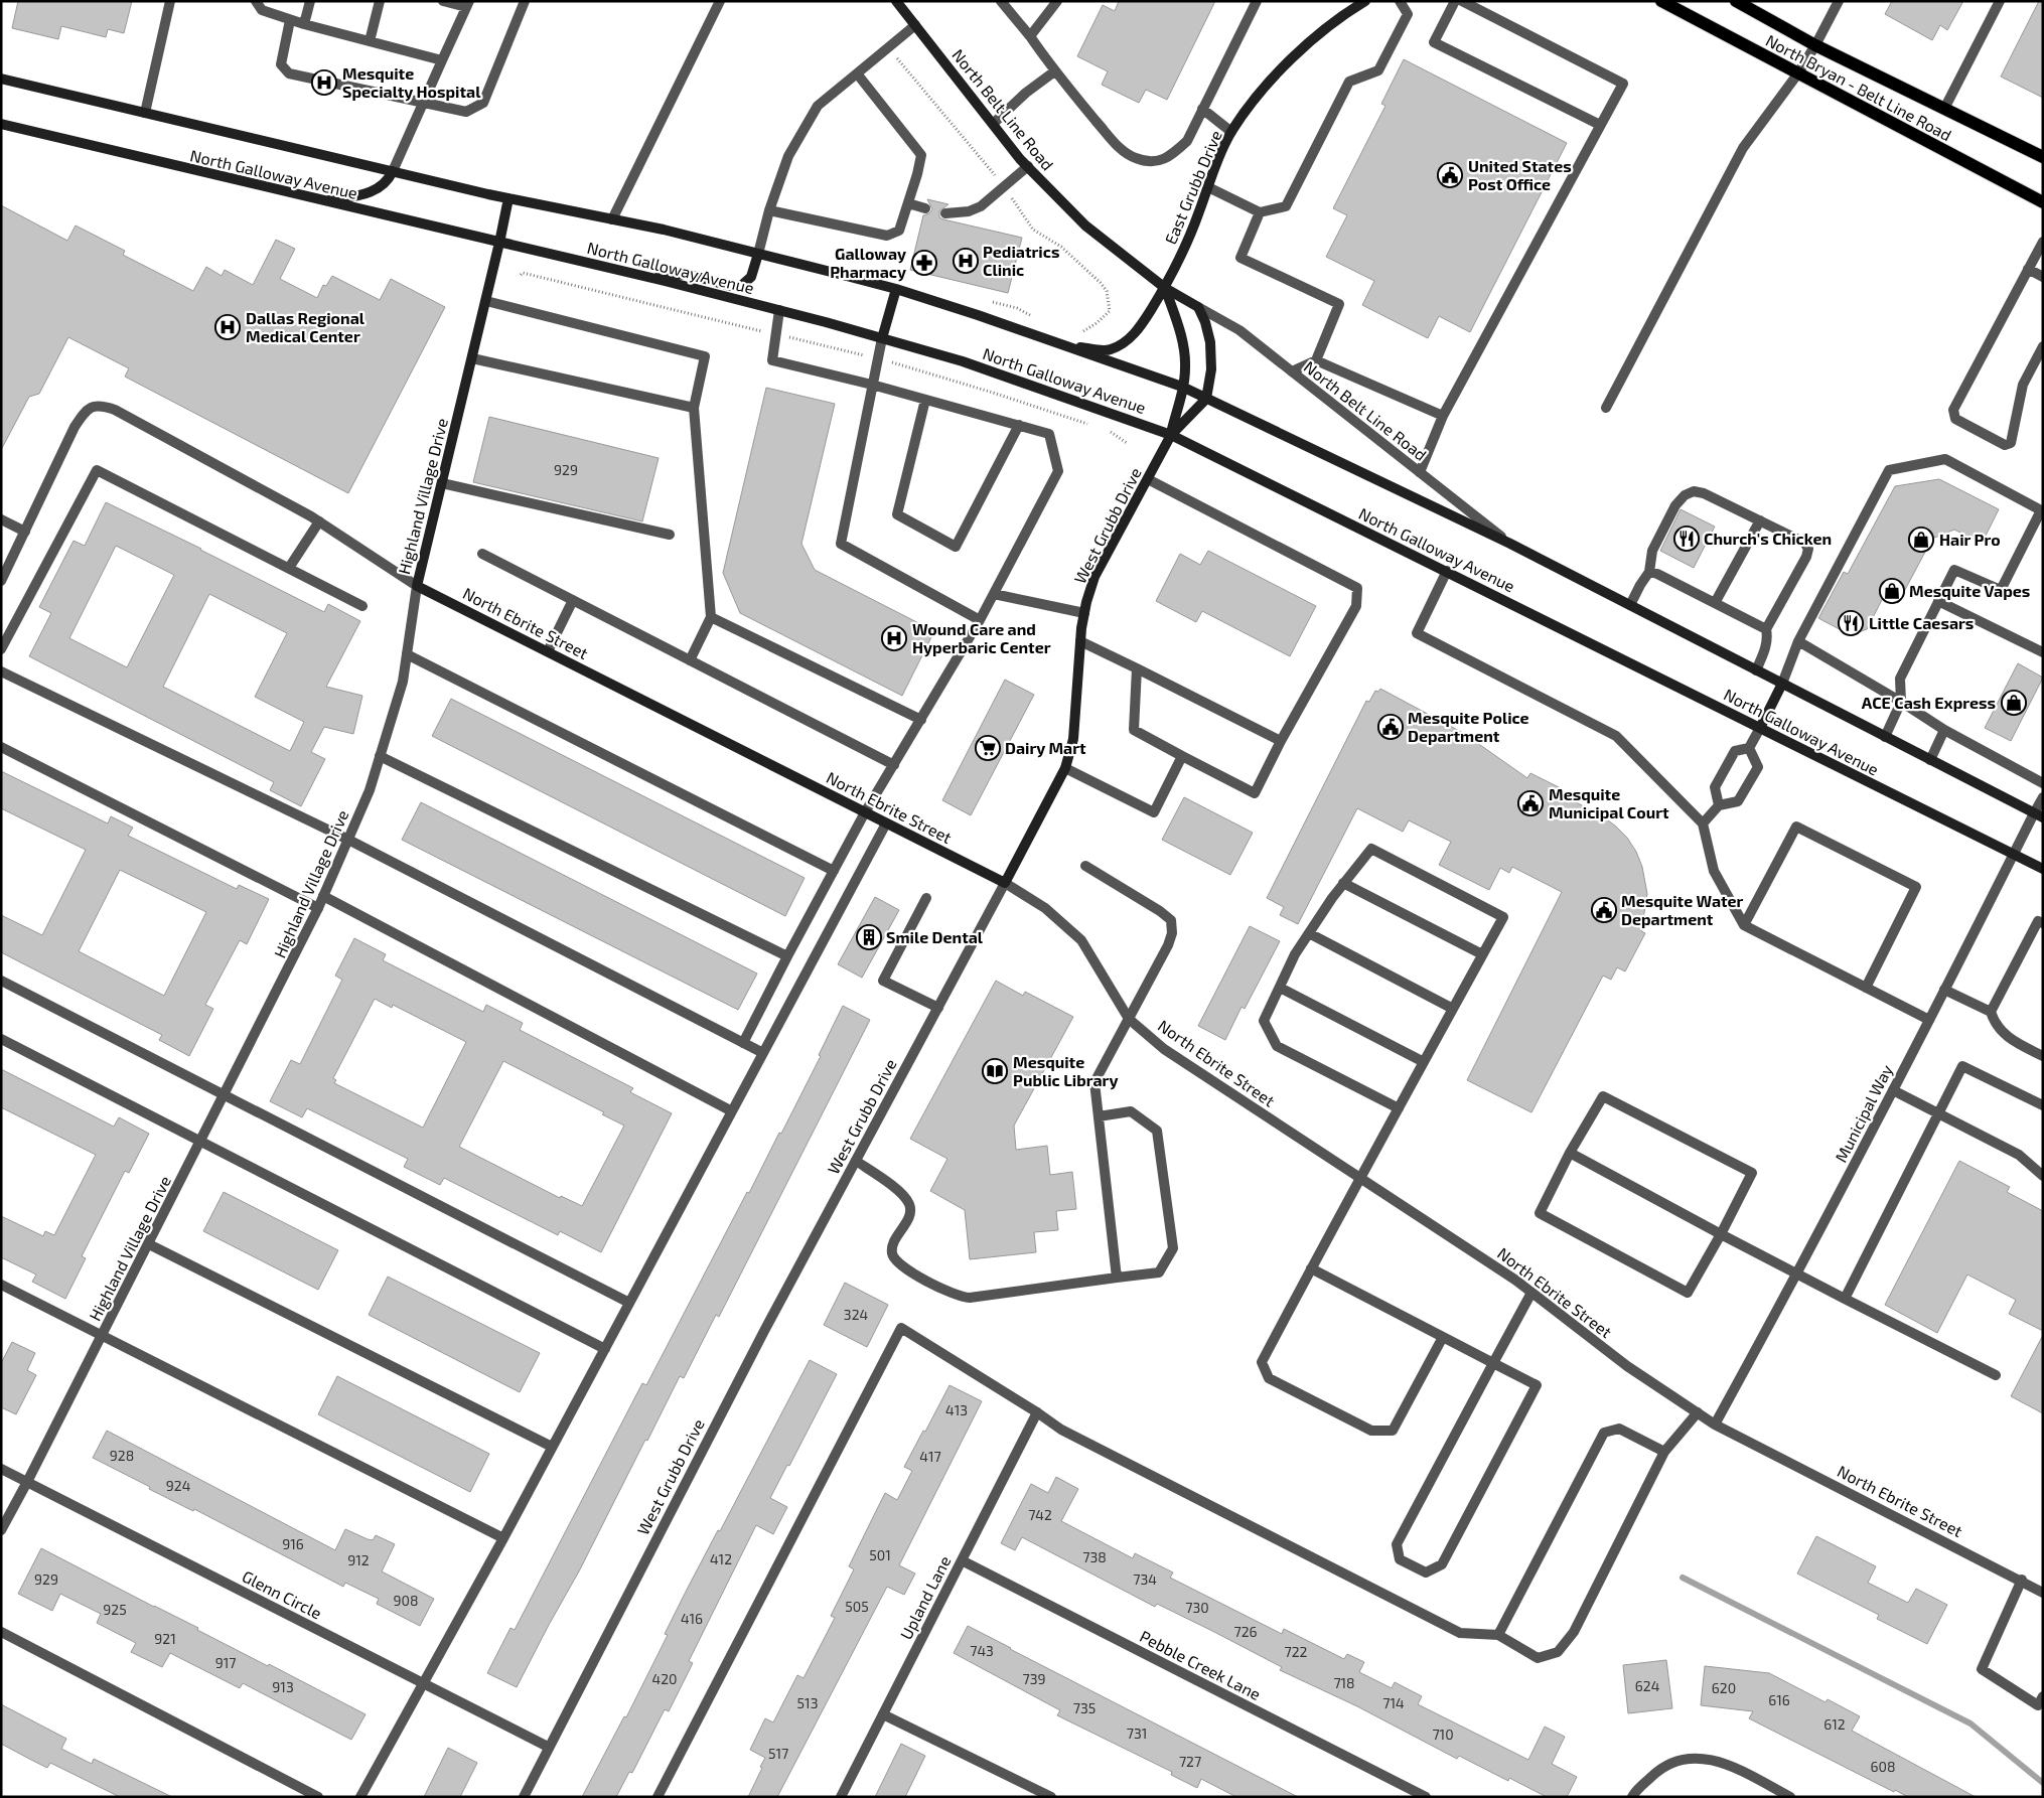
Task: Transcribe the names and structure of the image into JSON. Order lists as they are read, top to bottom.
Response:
{
  "streets": {
    "main road": [
      "North Bryan - Belt Line Road",
      "North Belt Line Road",
      "North Galloway Avenue",
      "East Grubb Drive",
      "Highland Village Drive",
      "West Grubb Drive",
      "North Ebrite Street"
    ],
    "street": [
      "Municipal Way",
      "Glenn Circle",
      "Upland Lane",
      "Pebble Creek Lane"
    ]
  },
  "crossings": [
    ["North Belt Line Road", "North Galloway Avenue"],
    ["North Belt Line Road", "East Grubb Drive"],
    ["North Belt Line Road", "West Grubb Drive"],
    ["North Galloway Avenue", "East Grubb Drive"],
    ["North Galloway Avenue", "Highland Village Drive"],
    ["North Galloway Avenue", "West Grubb Drive"],
    ["North Galloway Avenue", "Municipal Way"],
    ["East Grubb Drive", "West Grubb Drive"],
    ["Highland Village Drive", "North Ebrite Street"],
    ["Highland Village Drive", "Glenn Circle"],
    ["West Grubb Drive", "North Ebrite Street"],
    ["West Grubb Drive", "Glenn Circle"],
    ["North Ebrite Street", "Municipal Way"],
    ["Upland Lane", "Pebble Creek Lane"]
  ],
  "places": {
    "hospital": [
      "Mesquite Specialty Hospital",
      "Pediatrics Clinic",
      "Dallas Regional Medical Center",
      "Wound Care and Hyperbaric Center"
    ],
    "public building": [
      "United States Post Office",
      "Mesquite Police Department",
      "Mesquite Municipal Court",
      "Mesquite Water Department"
    ],
    "pharmacy": ["Galloway Pharmacy"],
    "restaurant": ["Church's Chicken", "Little Caesars"],
    "shop": ["Hair Pro", "Mesquite Vapes", "ACE Cash Express"],
    "supermarket": ["Dairy Mart"],
    "building": ["Smile Dental"],
    "library": ["Mesquite Public Library"]
  },
  "house_numbers": [
    "929",
    "324",
    "413",
    "928",
    "417",
    "924",
    "742",
    "916",
    "501",
    "738",
    "412",
    "912",
    "929",
    "734",
    "908",
    "505",
    "730",
    "925",
    "416",
    "726",
    "921",
    "743",
    "722",
    "917",
    "420",
    "739",
    "718",
    "624",
    "913",
    "620",
    "616",
    "513",
    "714",
    "735",
    "612",
    "731",
    "710",
    "517",
    "727",
    "608"
  ]
}
